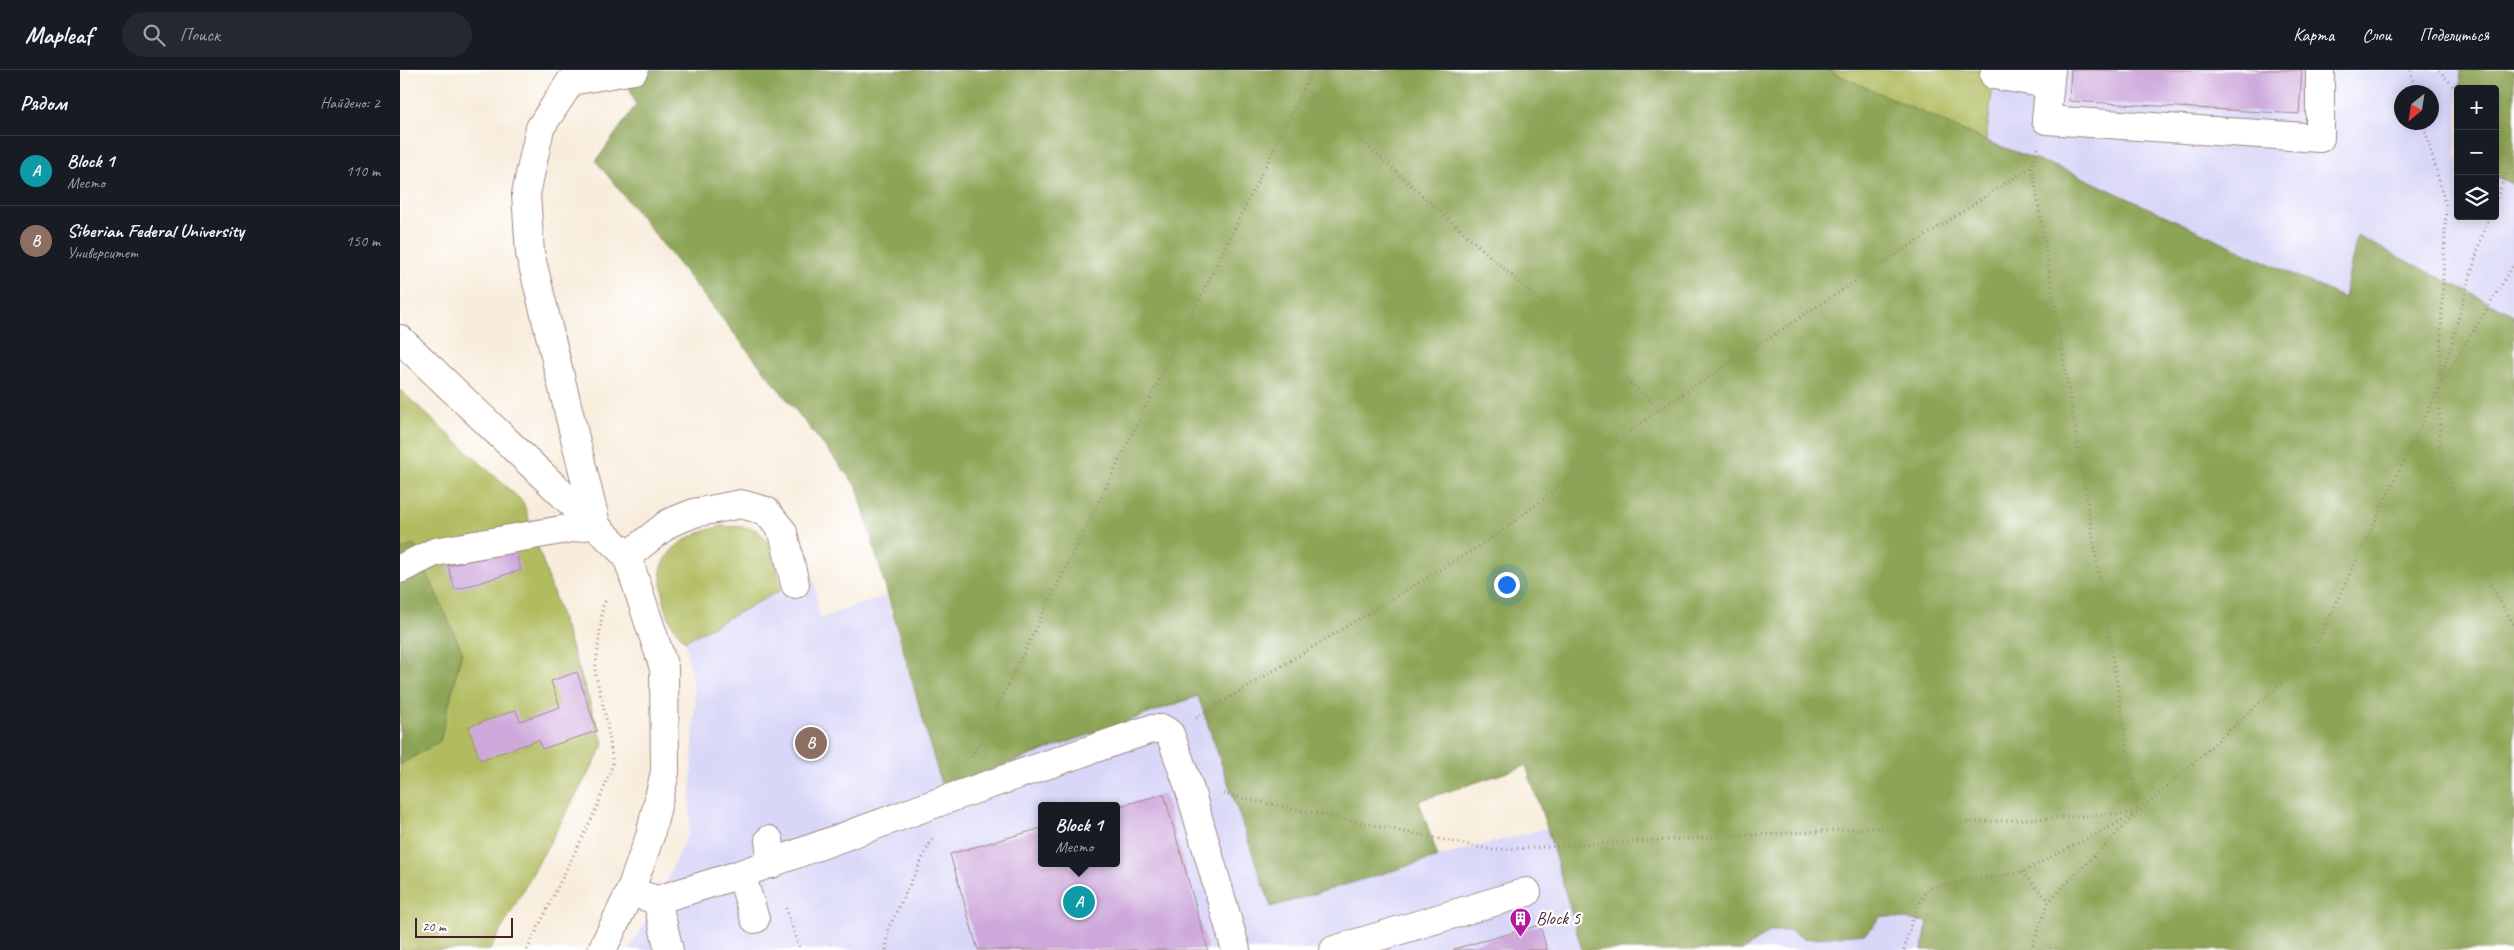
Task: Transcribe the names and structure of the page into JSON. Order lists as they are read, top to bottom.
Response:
{
  "places": {
    "building": ["Block 5"]
  },
  "scale_bar": "20 m",
  "north": "bottom left",
  "page": {
    "header": "Mapleaf",
    "search": "Поиск",
    "nav": ["Карта", "Слои", "Поделиться"],
    "heading": ["Рядом", "Найдено: 2"],
    "map_buttons": ["+", "−"],
    "list": [
      {
        "mark": "A",
        "name": "Block 1",
        "note": "Место",
        "value": "110 m"
      },
      {
        "mark": "B",
        "name": "Siberian Federal University",
        "note": "Университет",
        "value": "150 m"
      }
    ],
    "pins": ["B", "A"],
    "popup": ["Block 1", "Место"],
    "scale": "20 m"
  }
}
